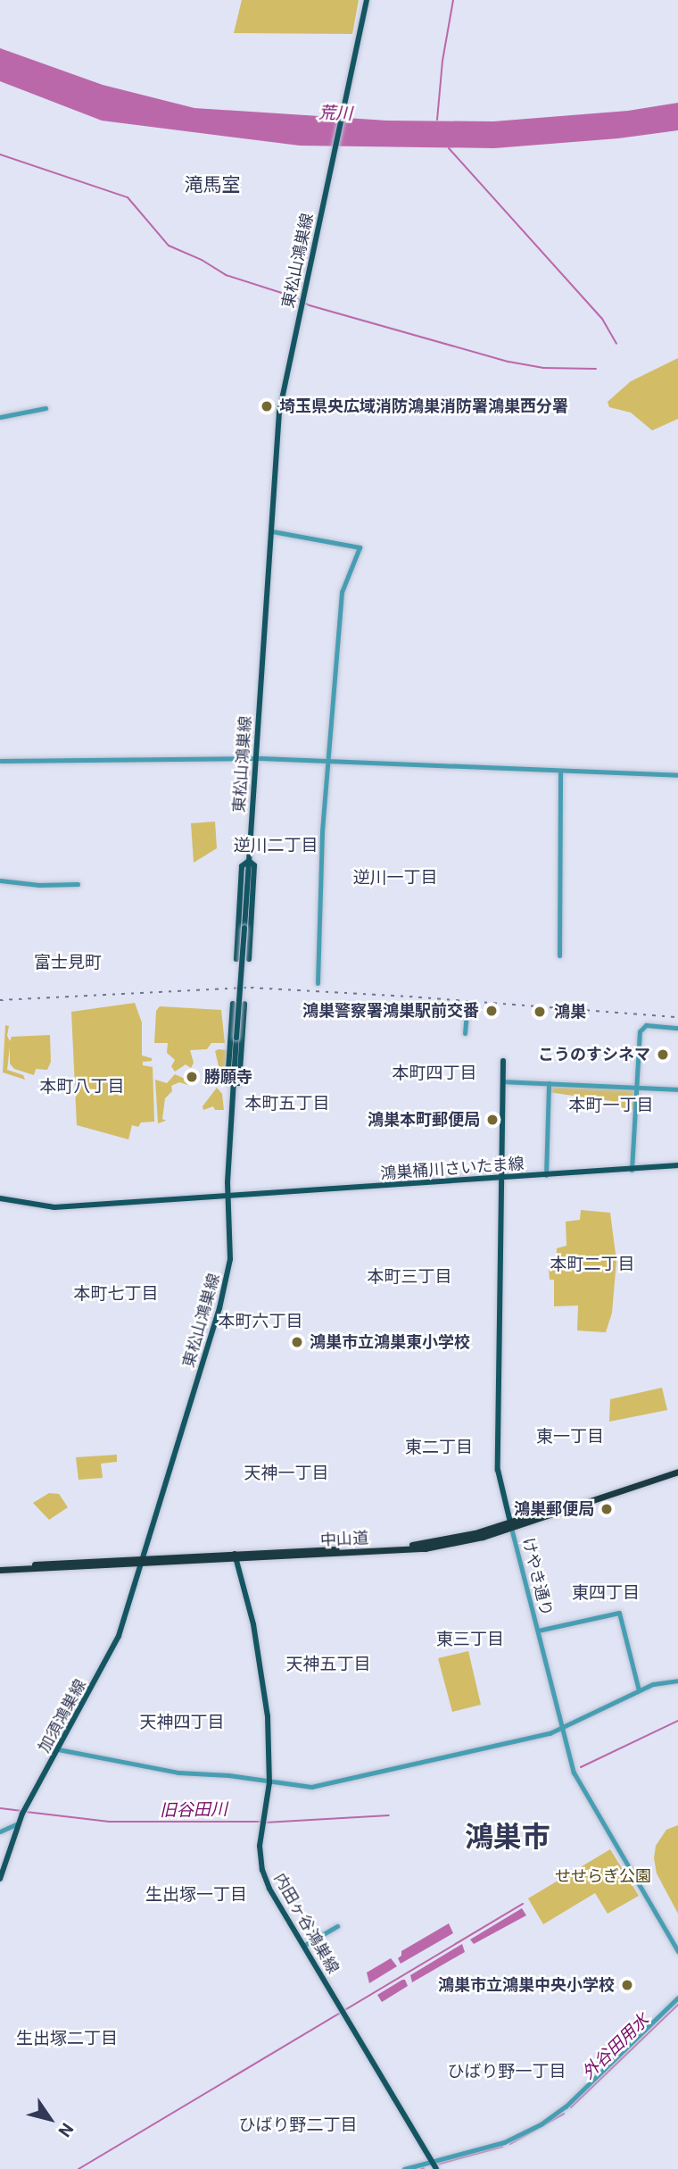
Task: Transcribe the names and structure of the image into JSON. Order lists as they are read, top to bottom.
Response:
{
  "streets": {
    "highway": ["中山道"],
    "main road": [
      "東松山鴻巣線",
      "鴻巣桶川さいたま線",
      "けやき通り",
      "加須鴻巣線",
      "内田ヶ谷鴻巣線"
    ]
  },
  "crossings": [
    ["東松山鴻巣線", "鴻巣桶川さいたま線"],
    ["東松山鴻巣線", "中山道"],
    ["東松山鴻巣線", "加須鴻巣線"],
    ["鴻巣桶川さいたま線", "けやき通り"],
    ["中山道", "けやき通り"],
    ["中山道", "加須鴻巣線"],
    ["中山道", "内田ヶ谷鴻巣線"]
  ],
  "districts": [
    "滝馬室",
    "逆川二丁目",
    "逆川一丁目",
    "富士見町",
    "本町四丁目",
    "本町八丁目",
    "本町五丁目",
    "本町一丁目",
    "本町二丁目",
    "本町三丁目",
    "本町七丁目",
    "本町六丁目",
    "東一丁目",
    "東二丁目",
    "天神一丁目",
    "東四丁目",
    "東三丁目",
    "天神五丁目",
    "天神四丁目",
    "鴻巣市",
    "生出塚一丁目",
    "生出塚二丁目",
    "ひばり野一丁目",
    "ひばり野二丁目"
  ],
  "water": ["荒川", "旧谷田川", "外谷田用水"],
  "parks": ["せせらぎ公園"],
  "places": [
    "埼玉県央広域消防鴻巣消防署鴻巣西分署",
    "鴻巣警察署鴻巣駅前交番",
    "鴻巣",
    "こうのすシネマ",
    "勝願寺",
    "鴻巣本町郵便局",
    "鴻巣市立鴻巣東小学校",
    "鴻巣郵便局",
    "鴻巣市立鴻巣中央小学校"
  ],
  "north": "bottom right"
}
